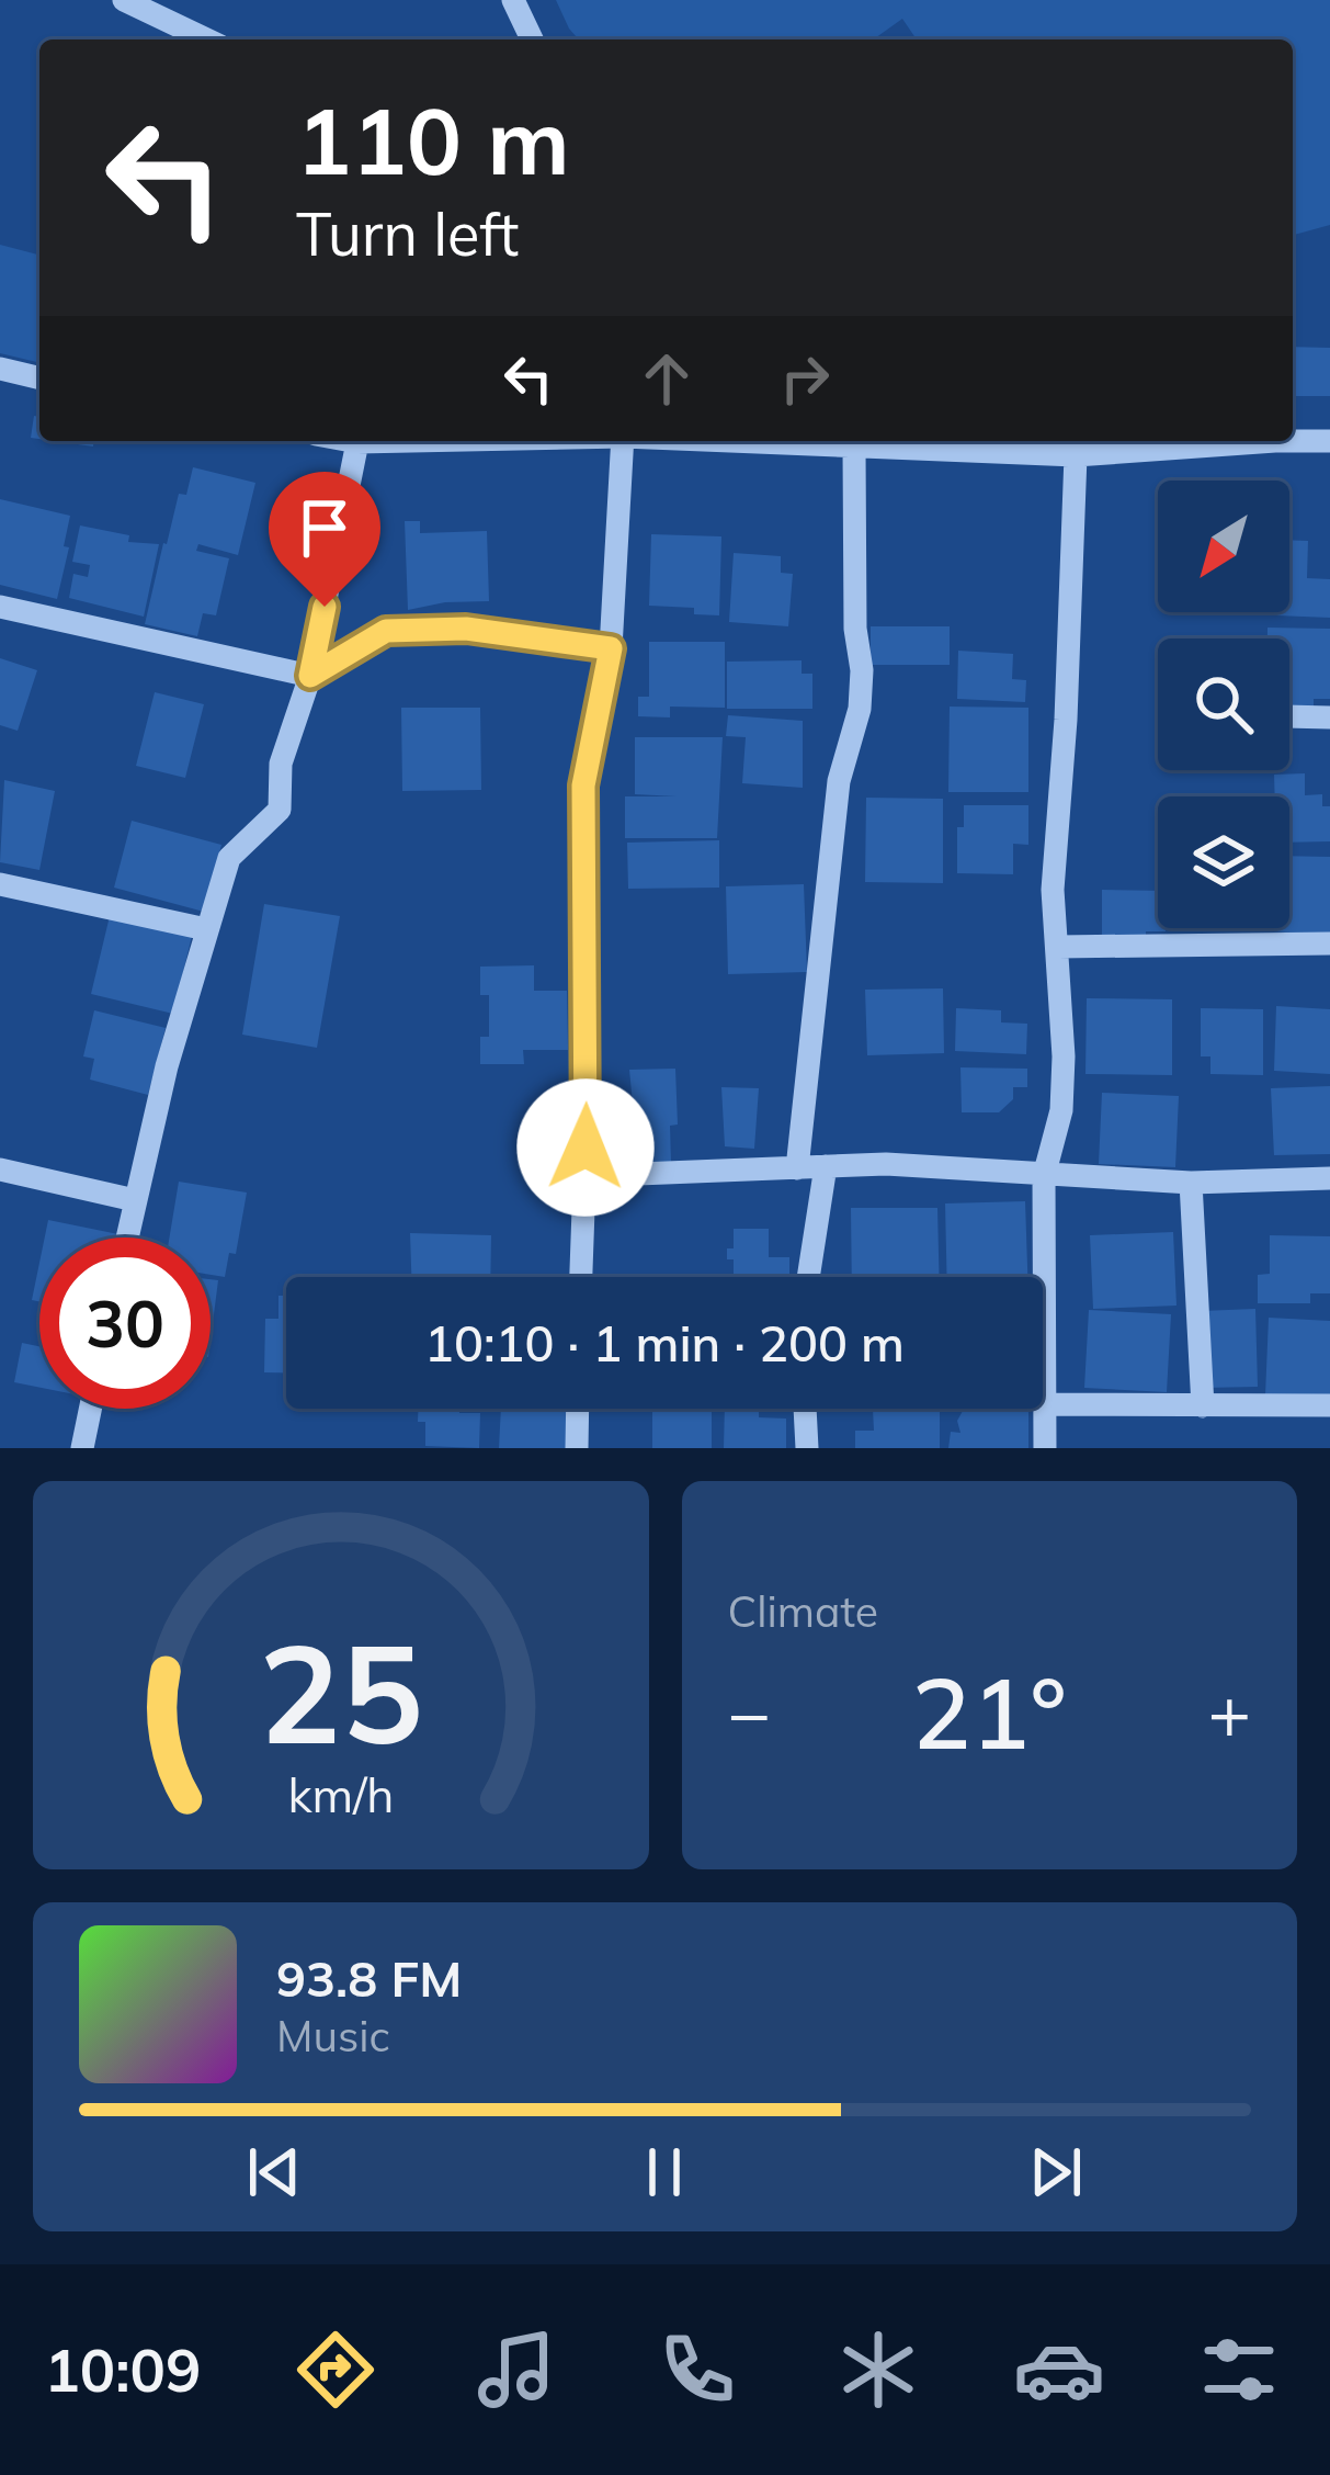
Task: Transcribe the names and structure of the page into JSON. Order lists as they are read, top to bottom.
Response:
{
  "north": "bottom left",
  "page": {
    "turn": ["110 m", "Turn left"],
    "limit": "30",
    "trip": "10:10 · 1 min · 200 m",
    "tile": "Climate",
    "heat": ["−", "21°", "+"],
    "song": ["93.8 FM", "Music"],
    "tabs": "10:09",
    "gauge": ["25", "km/h"]
  }
}
